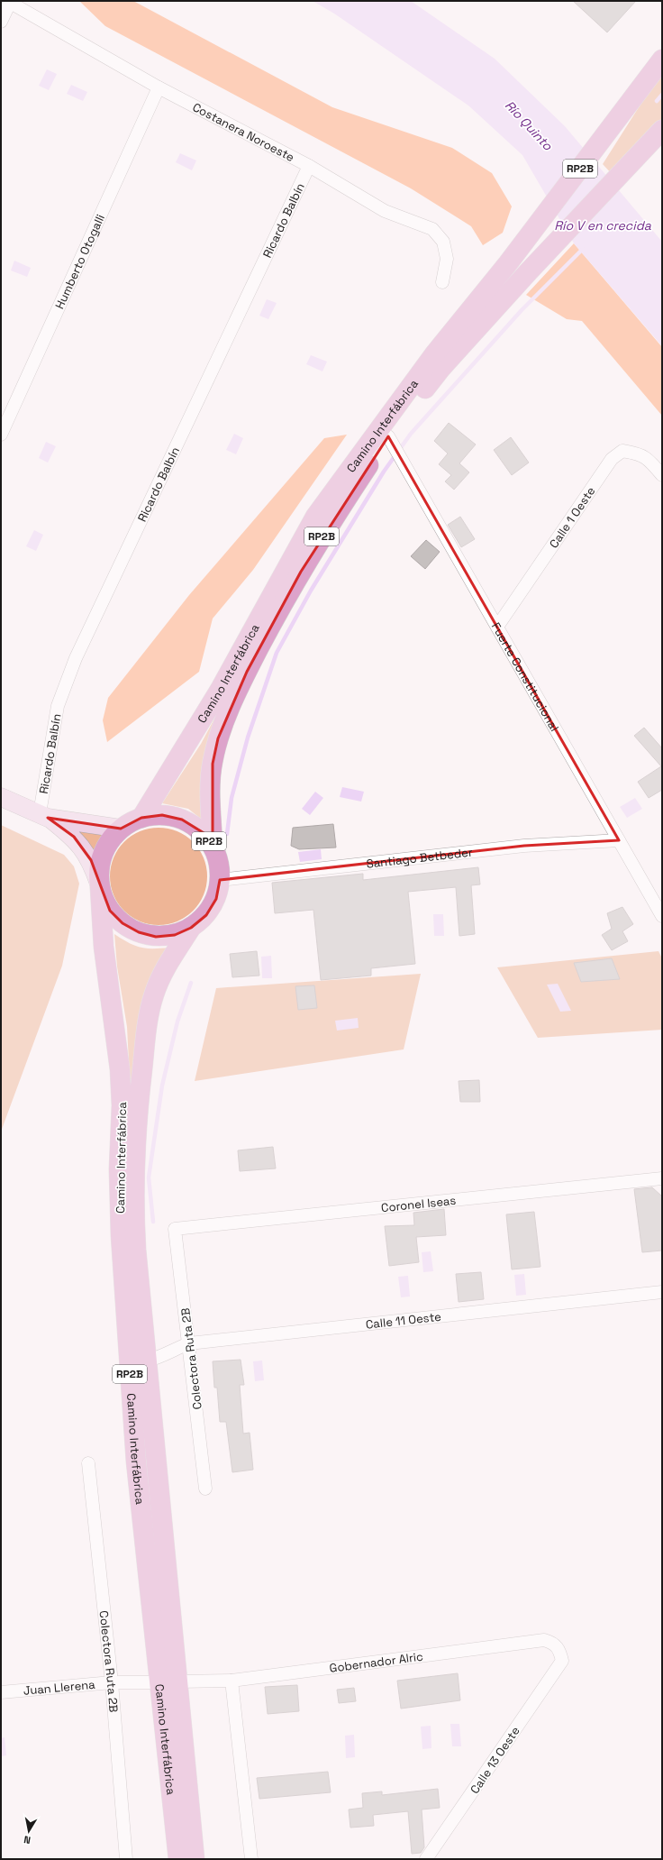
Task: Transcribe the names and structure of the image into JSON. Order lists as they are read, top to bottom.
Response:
{
  "streets": {
    "main road": ["RP2B", "Camino Interfábrica"],
    "street": [
      "Costanera Noroeste",
      "Ricardo Balbín",
      "Humberto Otogalli",
      "Calle 1 Oeste",
      "Fuerte Constitucional",
      "Santiago Betbeder",
      "Coronel Iseas",
      "Calle 11 Oeste",
      "Colectora Ruta 2B",
      "Gobernador Alric",
      "Juan Llerena",
      "Calle 13 Oeste"
    ]
  },
  "crossings": [
    ["Costanera Noroeste", "Ricardo Balbín"],
    ["Costanera Noroeste", "Humberto Otogalli"],
    ["Camino Interfábrica", "Fuerte Constitucional"],
    ["Camino Interfábrica", "Santiago Betbeder"],
    ["Camino Interfábrica", "Calle 11 Oeste"],
    ["Camino Interfábrica", "Gobernador Alric"],
    ["Camino Interfábrica", "Juan Llerena"],
    ["Calle 1 Oeste", "Fuerte Constitucional"],
    ["Fuerte Constitucional", "Santiago Betbeder"],
    ["Coronel Iseas", "Colectora Ruta 2B"],
    ["Calle 11 Oeste", "Colectora Ruta 2B"],
    ["Colectora Ruta 2B", "Juan Llerena"],
    ["Gobernador Alric", "Juan Llerena"],
    ["Gobernador Alric", "Calle 13 Oeste"]
  ],
  "water": ["Río Quinto", "Río V en crecida"],
  "north": "bottom"
}
